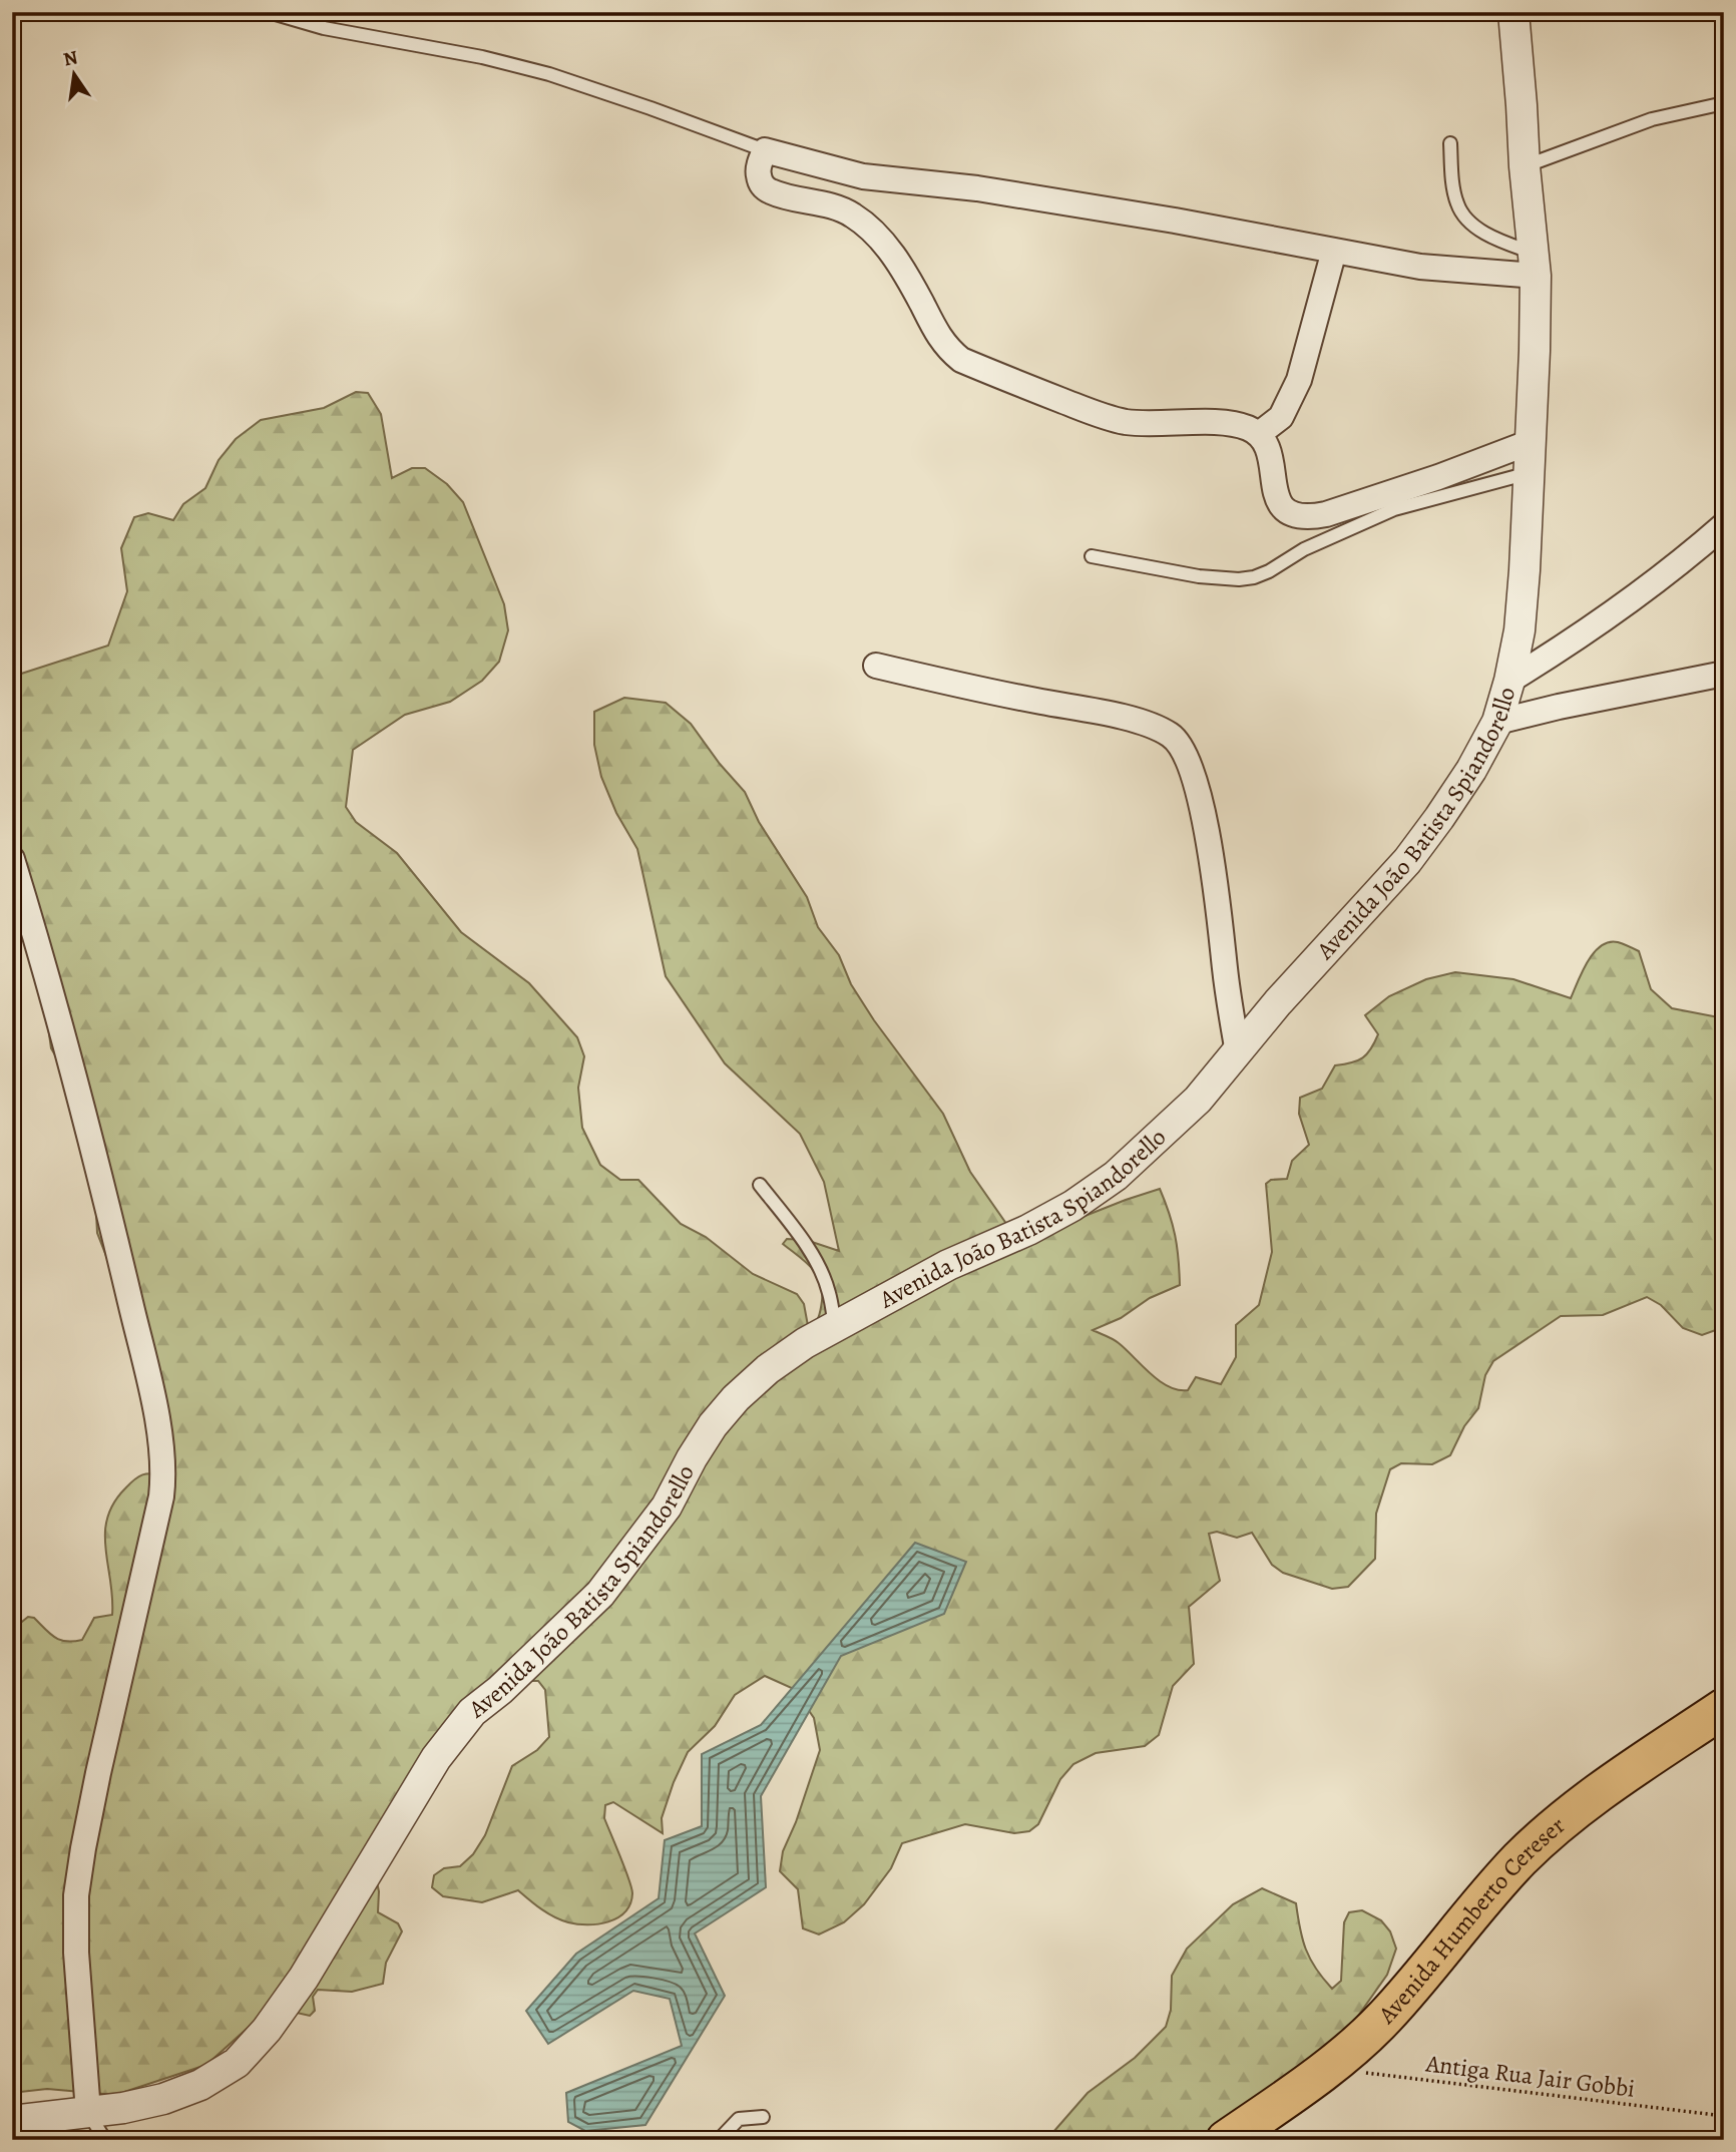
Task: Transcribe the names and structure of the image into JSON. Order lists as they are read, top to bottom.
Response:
{
  "streets": {
    "main road": ["Avenida Humberto Cereser"],
    "street": ["Avenida João Batista Spiandorello"],
    "path": ["Antiga Rua Jair Gobbi"]
  },
  "crossings": [
    ["Avenida Humberto Cereser", "Antiga Rua Jair Gobbi"]
  ],
  "north": "top"
}
